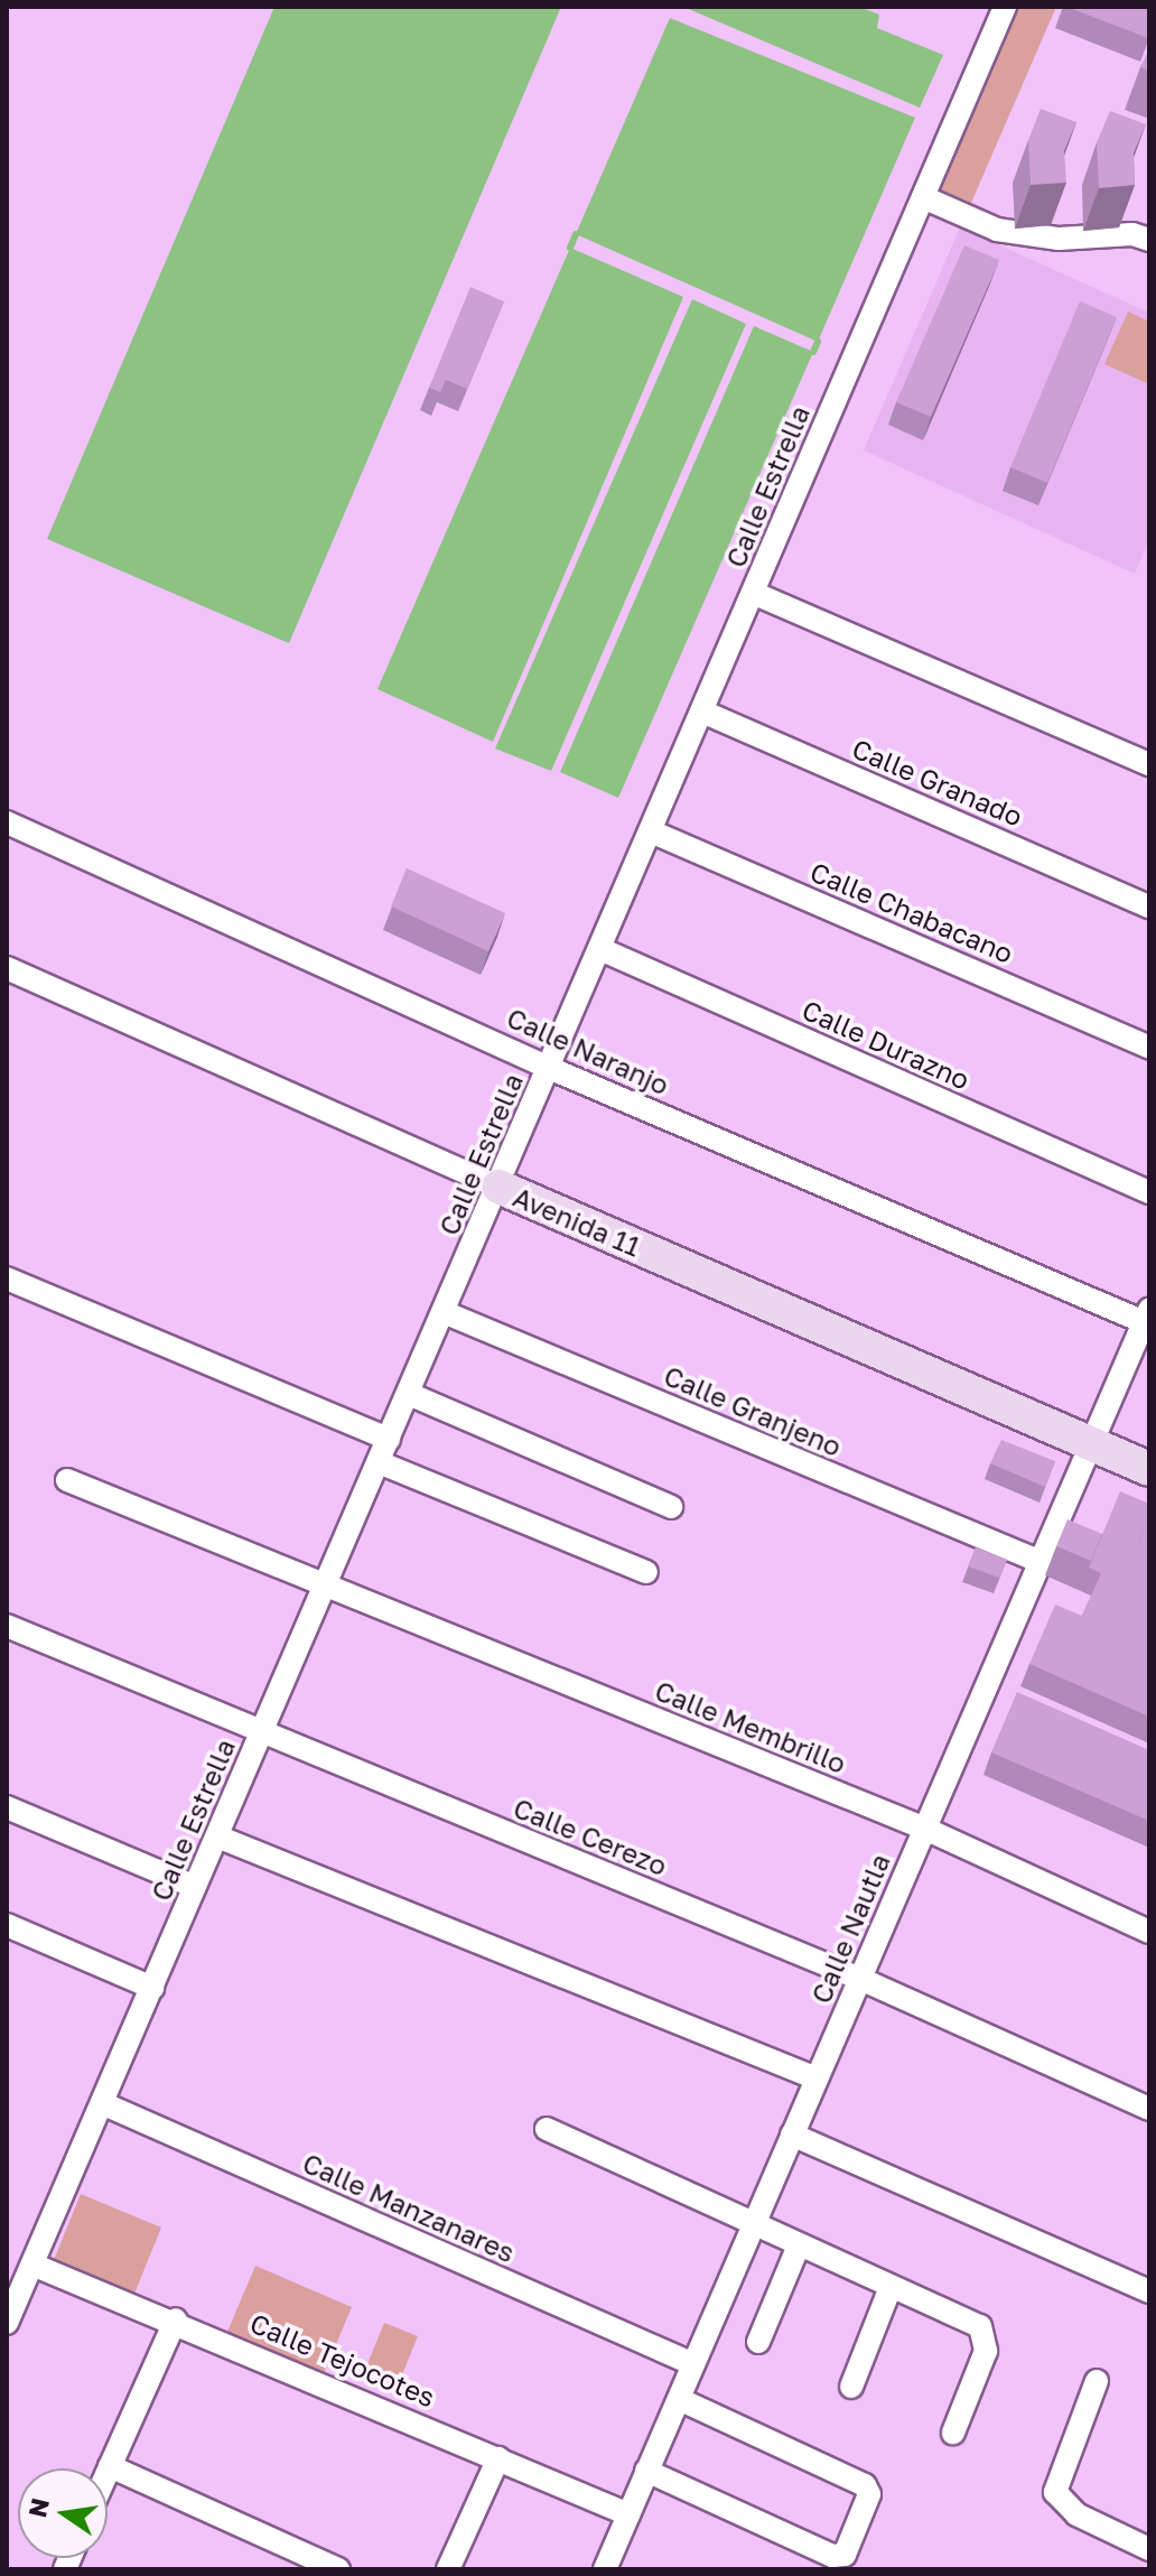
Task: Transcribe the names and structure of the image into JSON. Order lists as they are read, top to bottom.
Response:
{
  "streets": {
    "street": [
      "Calle Estrella",
      "Calle Granado",
      "Calle Chabacano",
      "Calle Durazno",
      "Calle Naranjo",
      "Avenida 11",
      "Calle Granjeno",
      "Calle Membrillo",
      "Calle Cerezo",
      "Calle Nautla",
      "Calle Manzanares",
      "Calle Tejocotes"
    ]
  },
  "crossings": [
    ["Calle Estrella", "Calle Granado"],
    ["Calle Estrella", "Calle Chabacano"],
    ["Calle Estrella", "Calle Durazno"],
    ["Calle Estrella", "Calle Naranjo"],
    ["Calle Estrella", "Avenida 11"],
    ["Calle Estrella", "Calle Granjeno"],
    ["Calle Estrella", "Calle Membrillo"],
    ["Calle Estrella", "Calle Cerezo"],
    ["Calle Estrella", "Calle Manzanares"],
    ["Calle Estrella", "Calle Tejocotes"],
    ["Calle Naranjo", "Calle Nautla"],
    ["Avenida 11", "Calle Nautla"],
    ["Calle Granjeno", "Calle Nautla"],
    ["Calle Membrillo", "Calle Nautla"],
    ["Calle Cerezo", "Calle Nautla"],
    ["Calle Nautla", "Calle Manzanares"],
    ["Calle Nautla", "Calle Tejocotes"]
  ],
  "north": "left"
}
